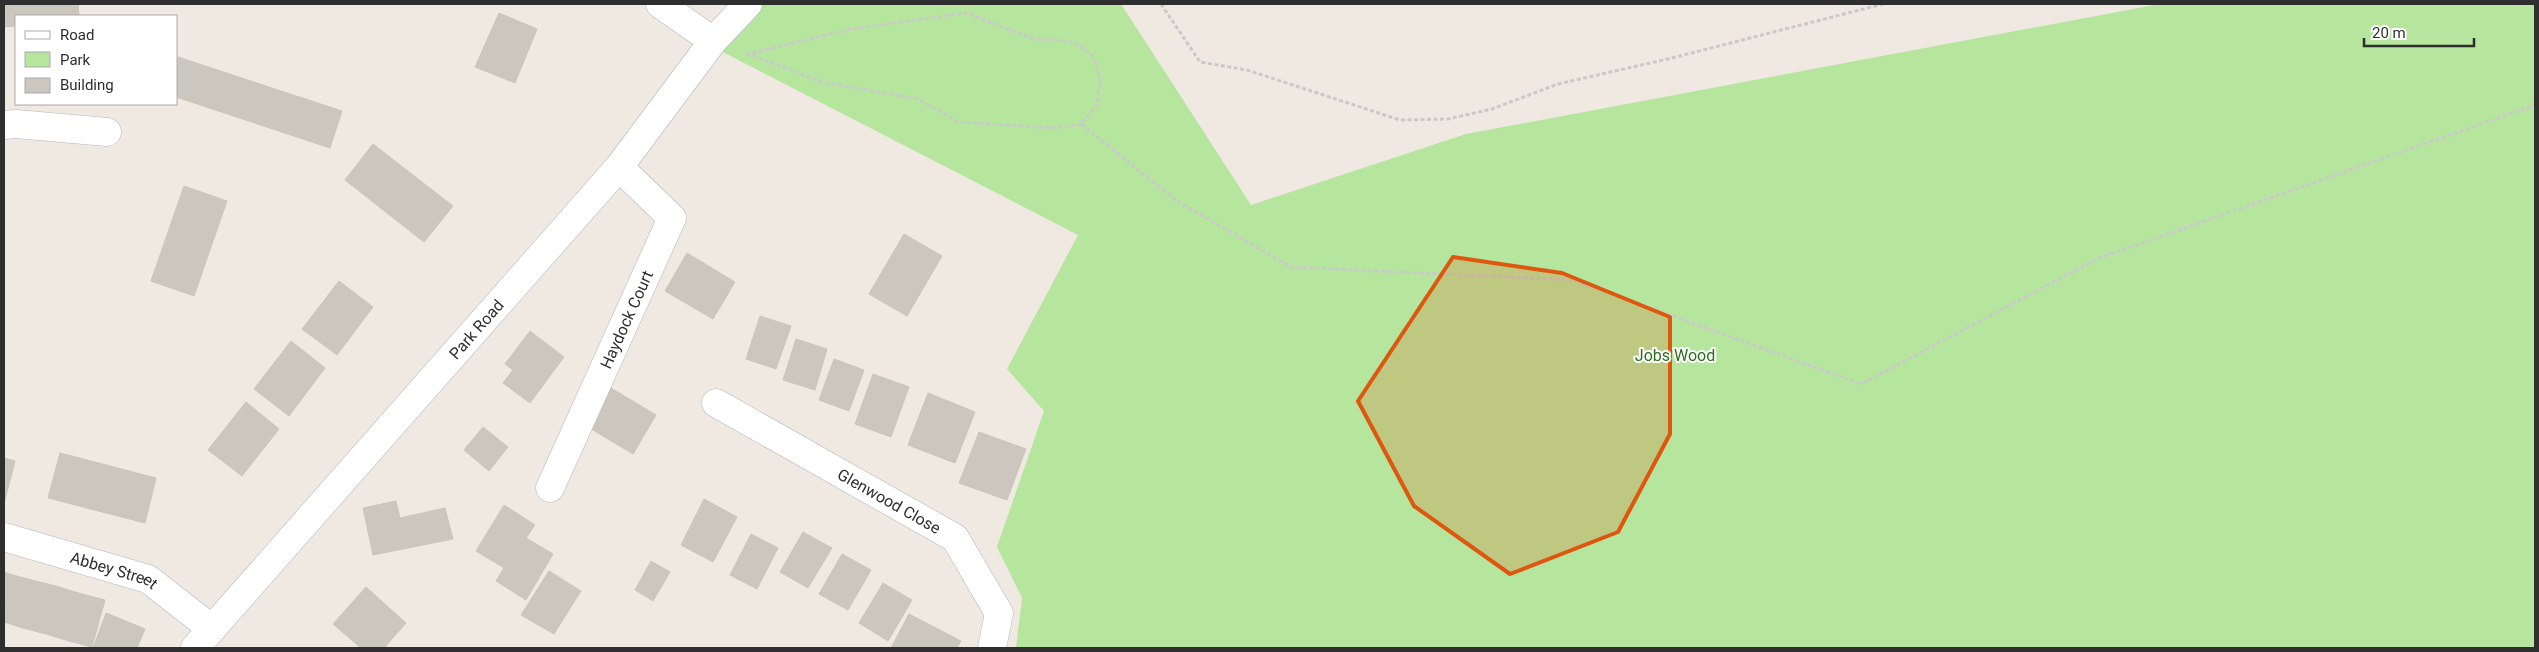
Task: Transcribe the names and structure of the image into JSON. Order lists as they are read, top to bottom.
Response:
{
  "streets": {
    "street": [
      "Haydock Court",
      "Park Road",
      "Glenwood Close",
      "Abbey Street"
    ]
  },
  "crossings": [
    ["Haydock Court", "Park Road"],
    ["Park Road", "Abbey Street"]
  ],
  "parks": ["Jobs Wood"],
  "legend": ["Road", "Park", "Building"],
  "scale_bar": "20 m"
}
